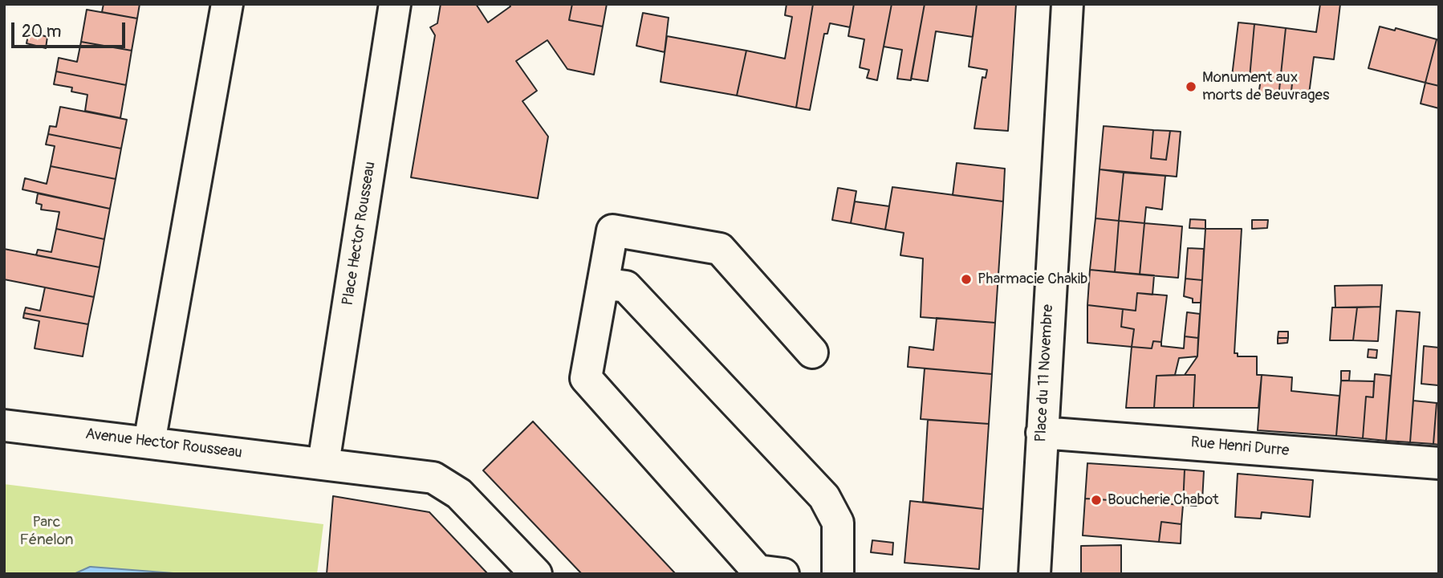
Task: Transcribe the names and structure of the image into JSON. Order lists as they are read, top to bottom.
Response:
{
  "streets": {
    "street": [
      "Place Hector Rousseau",
      "Place du 11 Novembre",
      "Avenue Hector Rousseau",
      "Rue Henri Durre"
    ]
  },
  "crossings": [
    ["Place Hector Rousseau", "Avenue Hector Rousseau"],
    ["Place du 11 Novembre", "Rue Henri Durre"]
  ],
  "parks": ["Parc Fénelon"],
  "places": ["Monument aux morts de Beuvrages", "Pharmacie Chakib", "Boucherie Chabot"],
  "scale_bar": "20 m"
}
